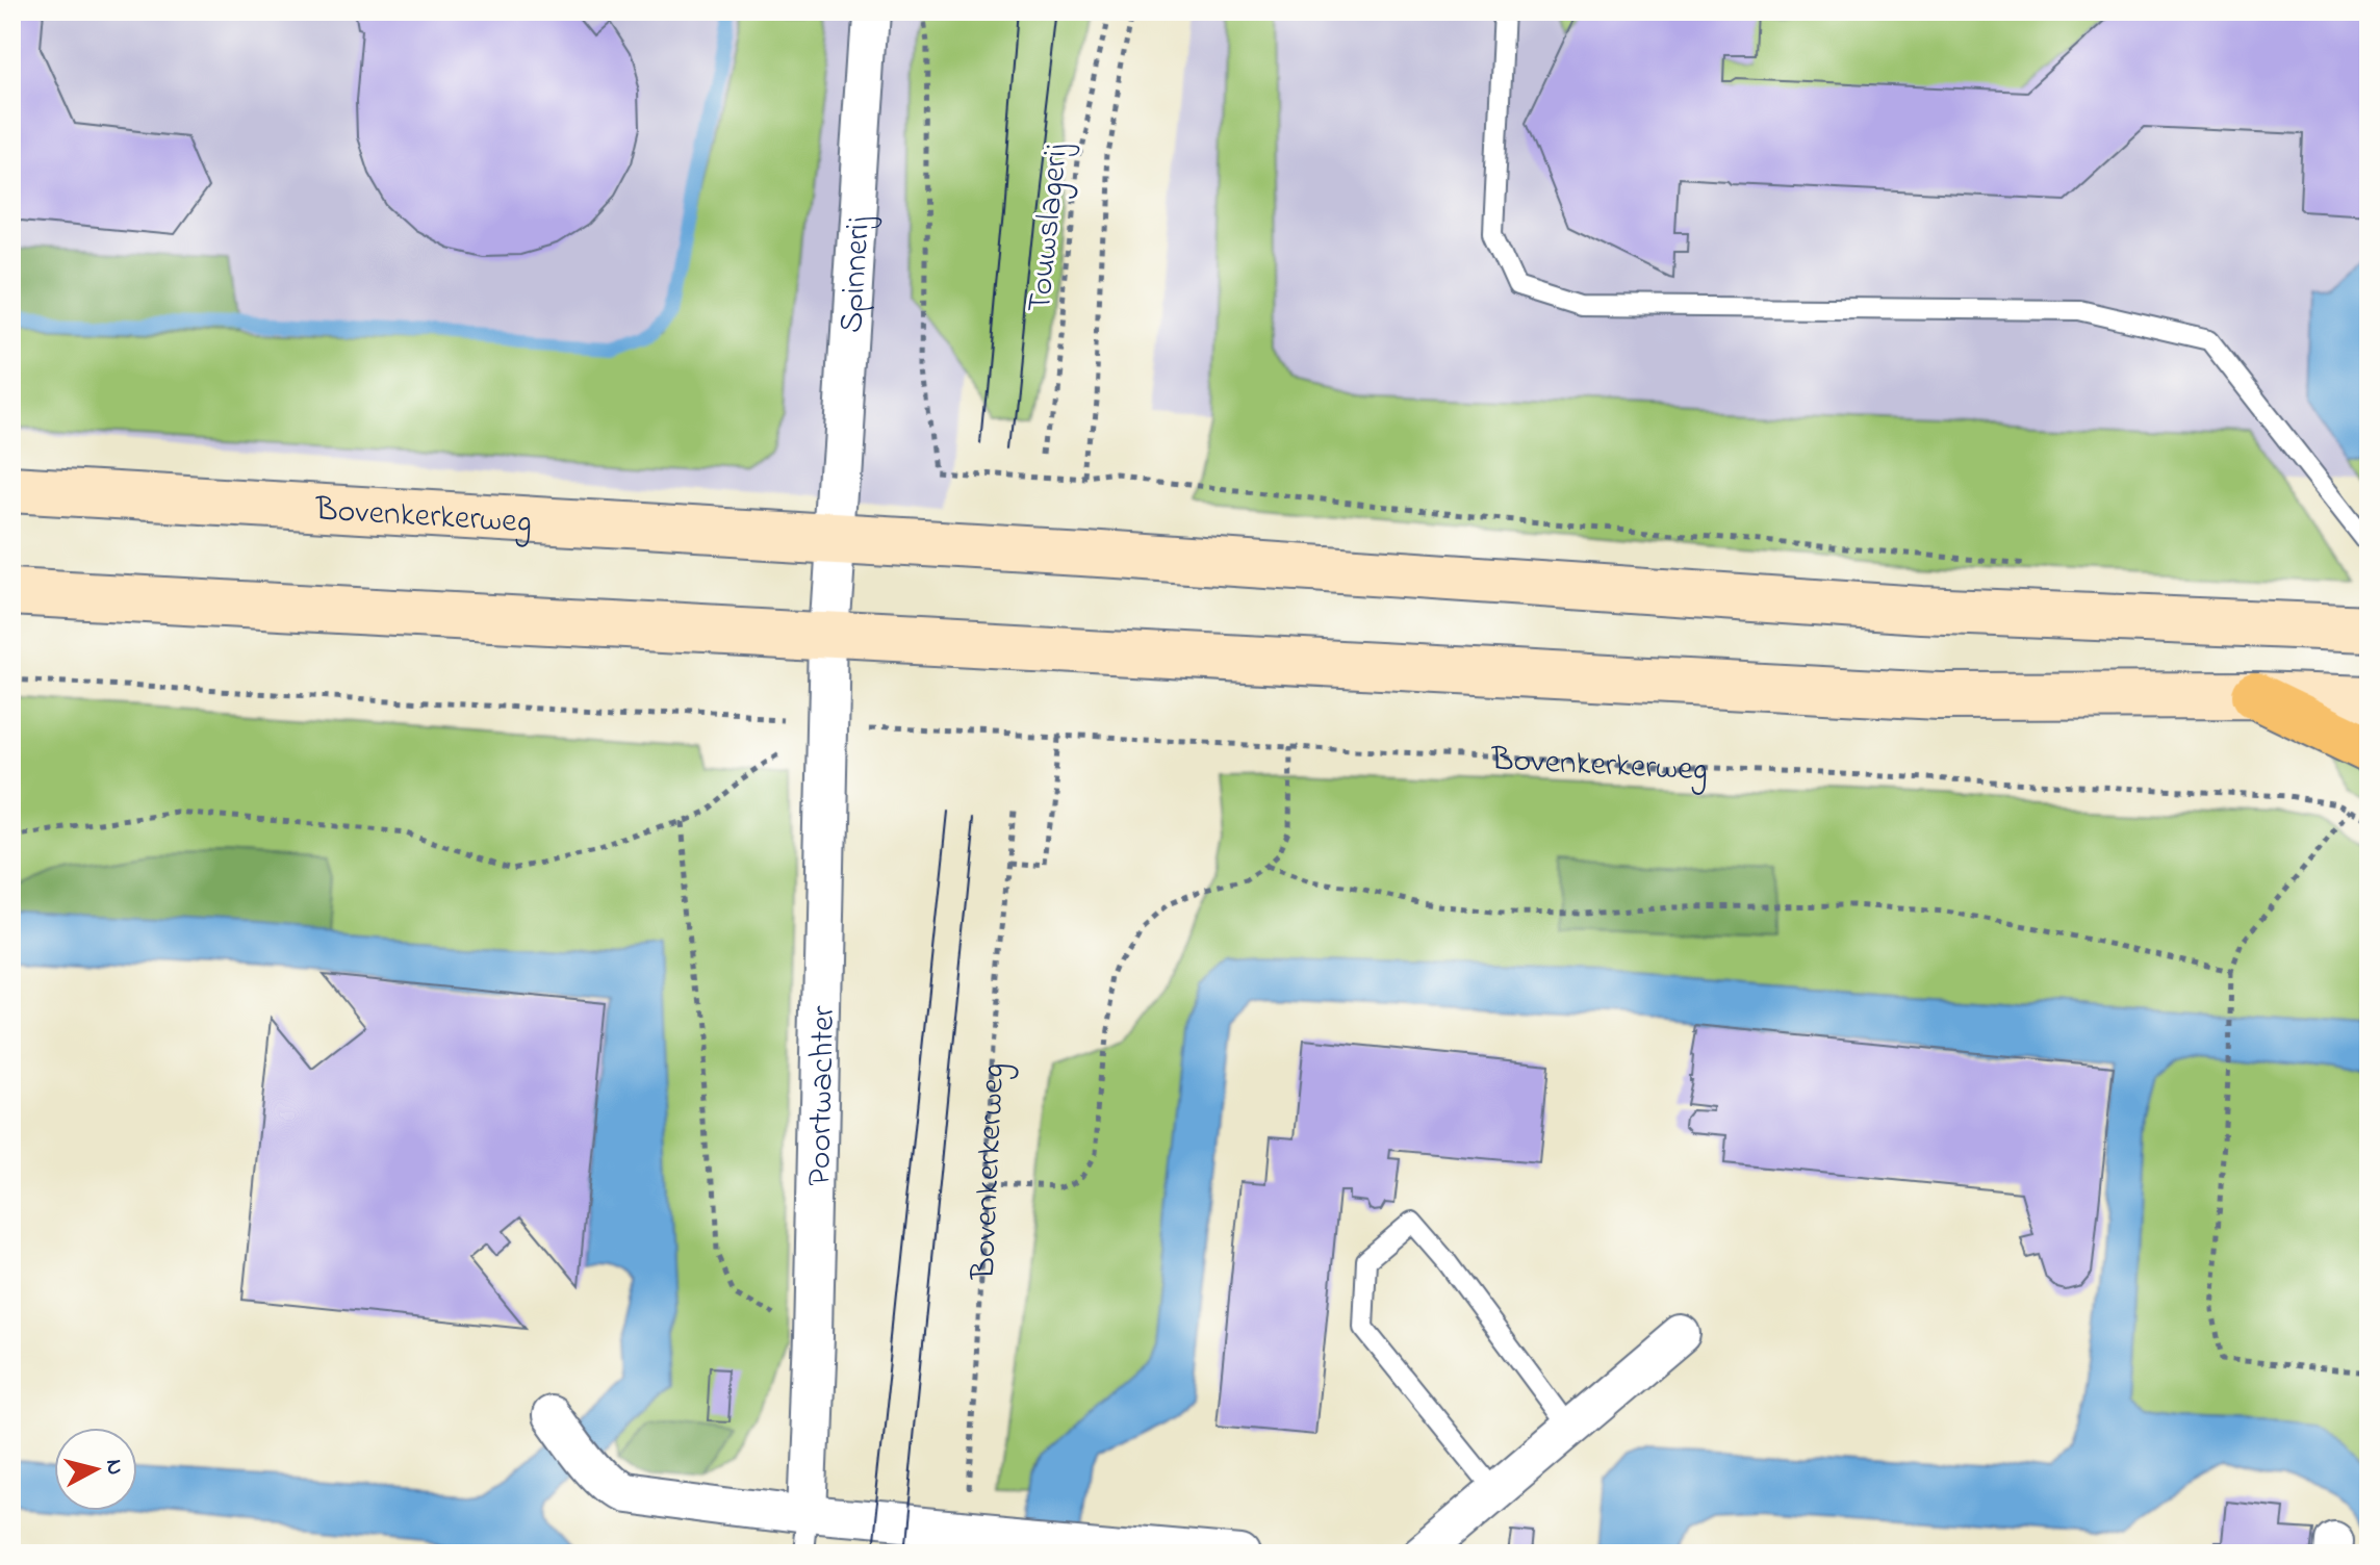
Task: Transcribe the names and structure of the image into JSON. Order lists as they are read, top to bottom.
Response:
{
  "streets": {
    "main road": ["Bovenkerkerweg"],
    "street": ["Spinnerij", "Poortwachter"],
    "path": ["Touwslagerij"]
  },
  "crossings": [
    ["Spinnerij", "Bovenkerkerweg"],
    ["Bovenkerkerweg", "Poortwachter"]
  ],
  "north": "right"
}
